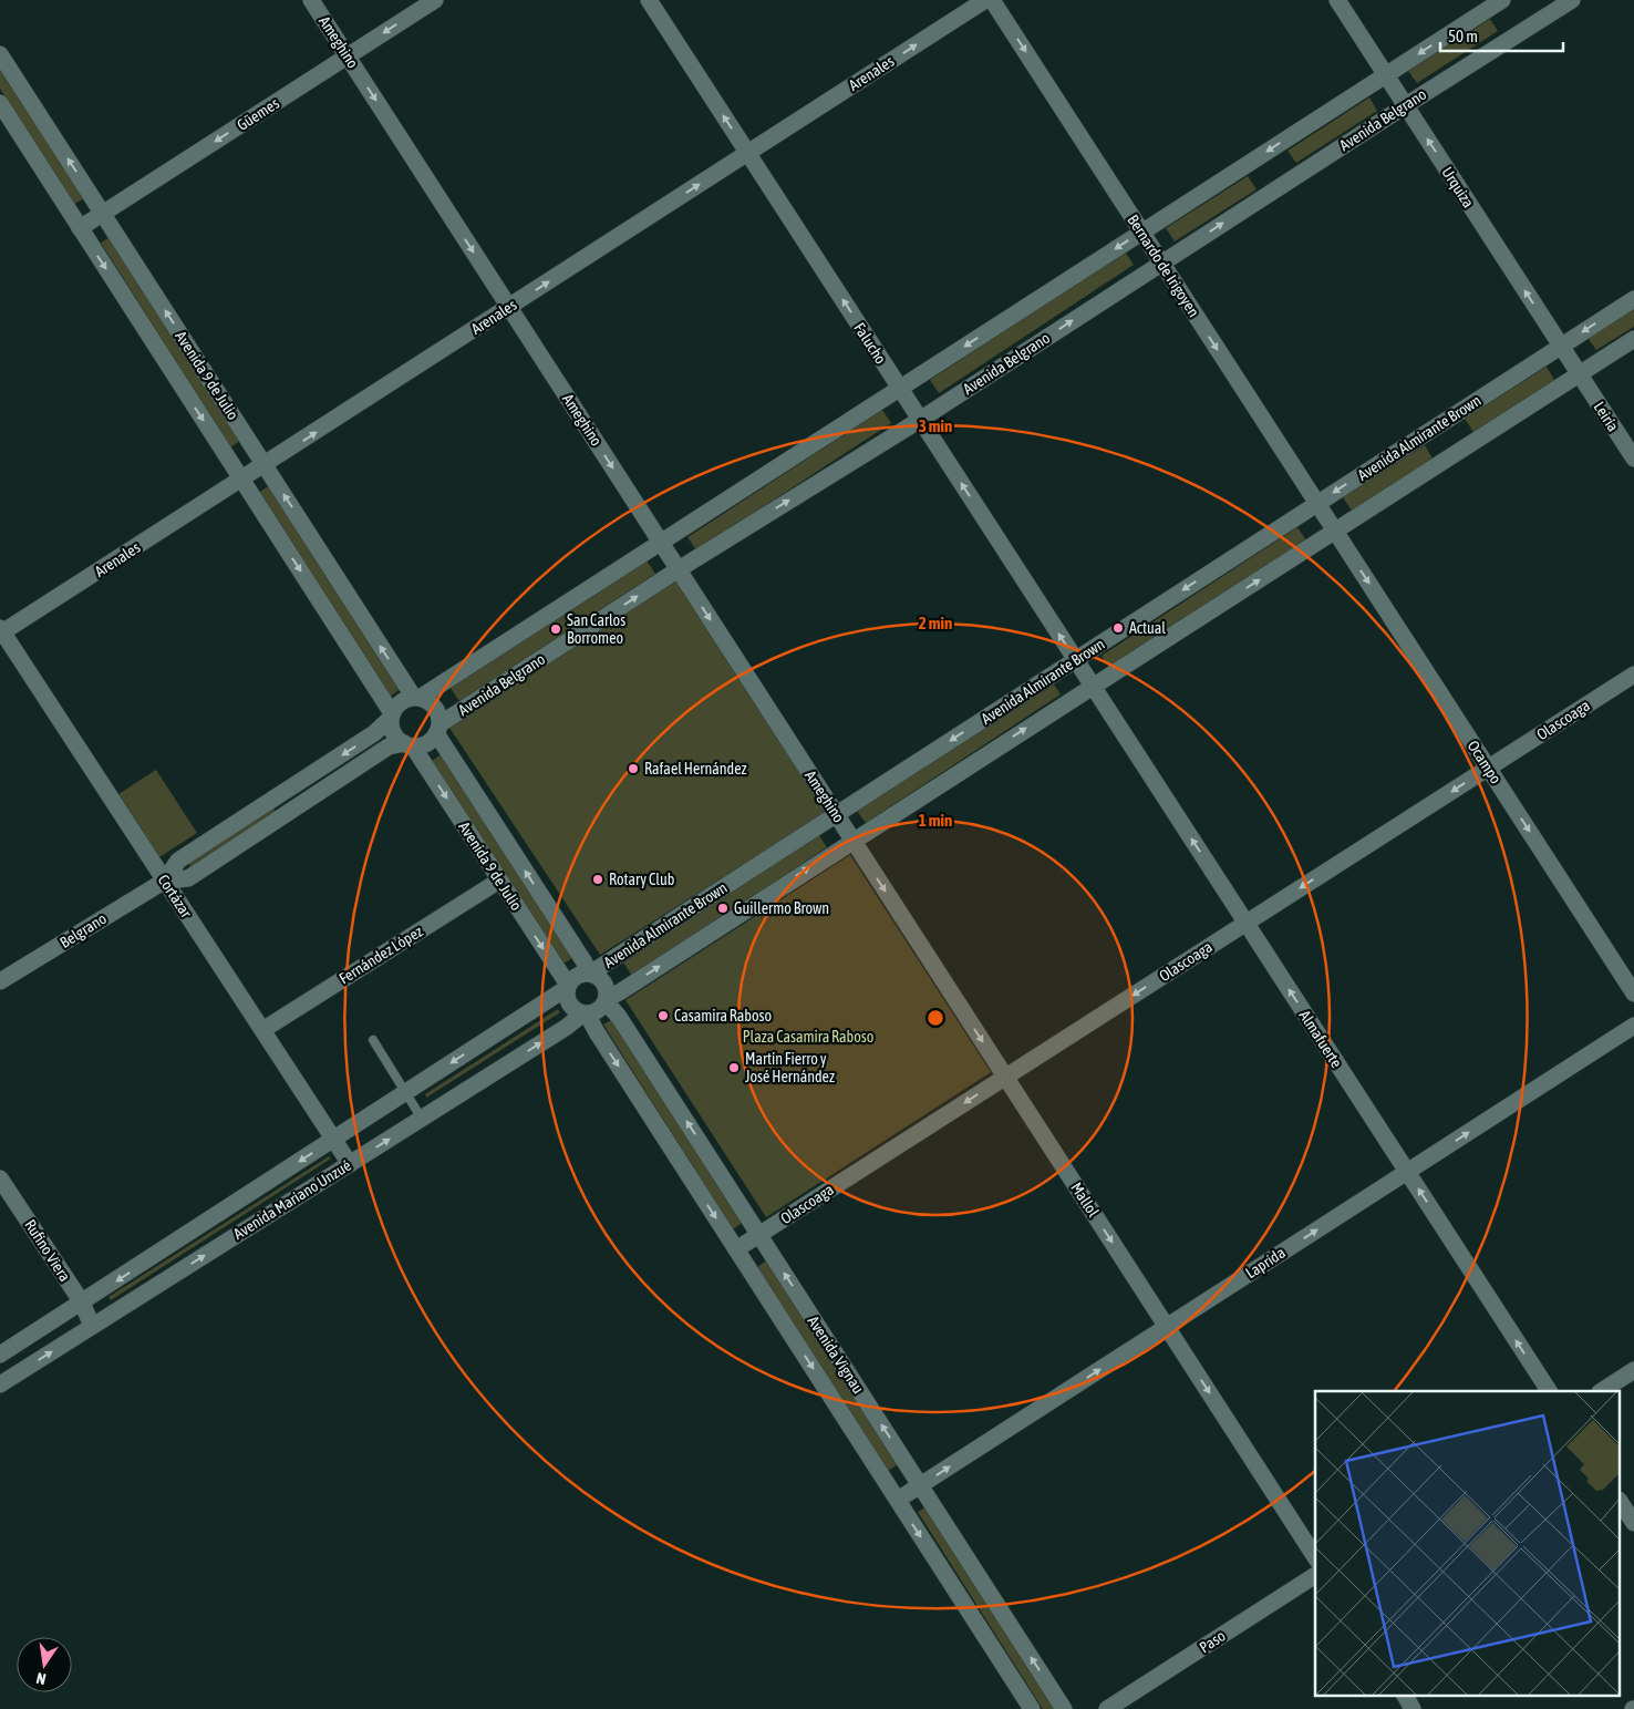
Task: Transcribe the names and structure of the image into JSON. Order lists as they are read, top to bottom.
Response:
{
  "streets": {
    "street": [
      "Ameghino",
      "Arenales",
      "Güemes",
      "Avenida Belgrano",
      "Urquiza",
      "Bernardo de Irigoyen",
      "Falucho",
      "Avenida 9 de Julio",
      "Leiría",
      "Avenida Almirante Brown",
      "Olascoaga",
      "Ocampo",
      "Cortázar",
      "Belgrano",
      "Fernández López",
      "Almafuerte",
      "Avenida Mariano Unzué",
      "Mallol",
      "Rufino Viera",
      "Laprida",
      "Avenida Vignau",
      "Paso"
    ]
  },
  "crossings": [
    ["Ameghino", "Arenales"],
    ["Ameghino", "Güemes"],
    ["Ameghino", "Avenida Belgrano"],
    ["Ameghino", "Avenida Almirante Brown"],
    ["Ameghino", "Mallol"],
    ["Arenales", "Falucho"],
    ["Arenales", "Avenida 9 de Julio"],
    ["Arenales", "Cortázar"],
    ["Güemes", "Avenida 9 de Julio"],
    ["Avenida Belgrano", "Urquiza"],
    ["Avenida Belgrano", "Bernardo de Irigoyen"],
    ["Avenida Belgrano", "Falucho"],
    ["Avenida Belgrano", "Avenida 9 de Julio"],
    ["Urquiza", "Leiría"],
    ["Urquiza", "Avenida Almirante Brown"],
    ["Bernardo de Irigoyen", "Avenida Almirante Brown"],
    ["Bernardo de Irigoyen", "Ocampo"],
    ["Falucho", "Avenida Almirante Brown"],
    ["Falucho", "Almafuerte"],
    ["Avenida 9 de Julio", "Avenida Almirante Brown"],
    ["Avenida 9 de Julio", "Fernández López"],
    ["Avenida 9 de Julio", "Avenida Mariano Unzué"],
    ["Avenida 9 de Julio", "Avenida Vignau"],
    ["Leiría", "Avenida Almirante Brown"],
    ["Avenida Almirante Brown", "Ocampo"],
    ["Avenida Almirante Brown", "Almafuerte"],
    ["Avenida Almirante Brown", "Avenida Mariano Unzué"],
    ["Avenida Almirante Brown", "Mallol"],
    ["Avenida Almirante Brown", "Avenida Vignau"],
    ["Olascoaga", "Ocampo"],
    ["Olascoaga", "Almafuerte"],
    ["Olascoaga", "Mallol"],
    ["Olascoaga", "Avenida Vignau"],
    ["Cortázar", "Belgrano"],
    ["Cortázar", "Fernández López"],
    ["Cortázar", "Avenida Mariano Unzué"],
    ["Almafuerte", "Laprida"],
    ["Avenida Mariano Unzué", "Rufino Viera"],
    ["Avenida Mariano Unzué", "Avenida Vignau"],
    ["Mallol", "Laprida"],
    ["Laprida", "Avenida Vignau"]
  ],
  "one_way": [
    "Ameghino",
    "Arenales",
    "Güemes",
    "Urquiza",
    "Bernardo de Irigoyen",
    "Falucho",
    "Olascoaga",
    "Ocampo",
    "Almafuerte",
    "Mallol",
    "Laprida"
  ],
  "parks": ["Plaza Casamira Raboso"],
  "places": [
    "Actual",
    "San Carlos Borromeo",
    "Rafael Hernández",
    "Rotary Club",
    "Guillermo Brown",
    "Casamira Raboso",
    "Martín Fierro y José Hernández"
  ],
  "scale_bar": "50 m",
  "north": "bottom",
  "rings": ["3 min", "2 min", "1 min"]
}
